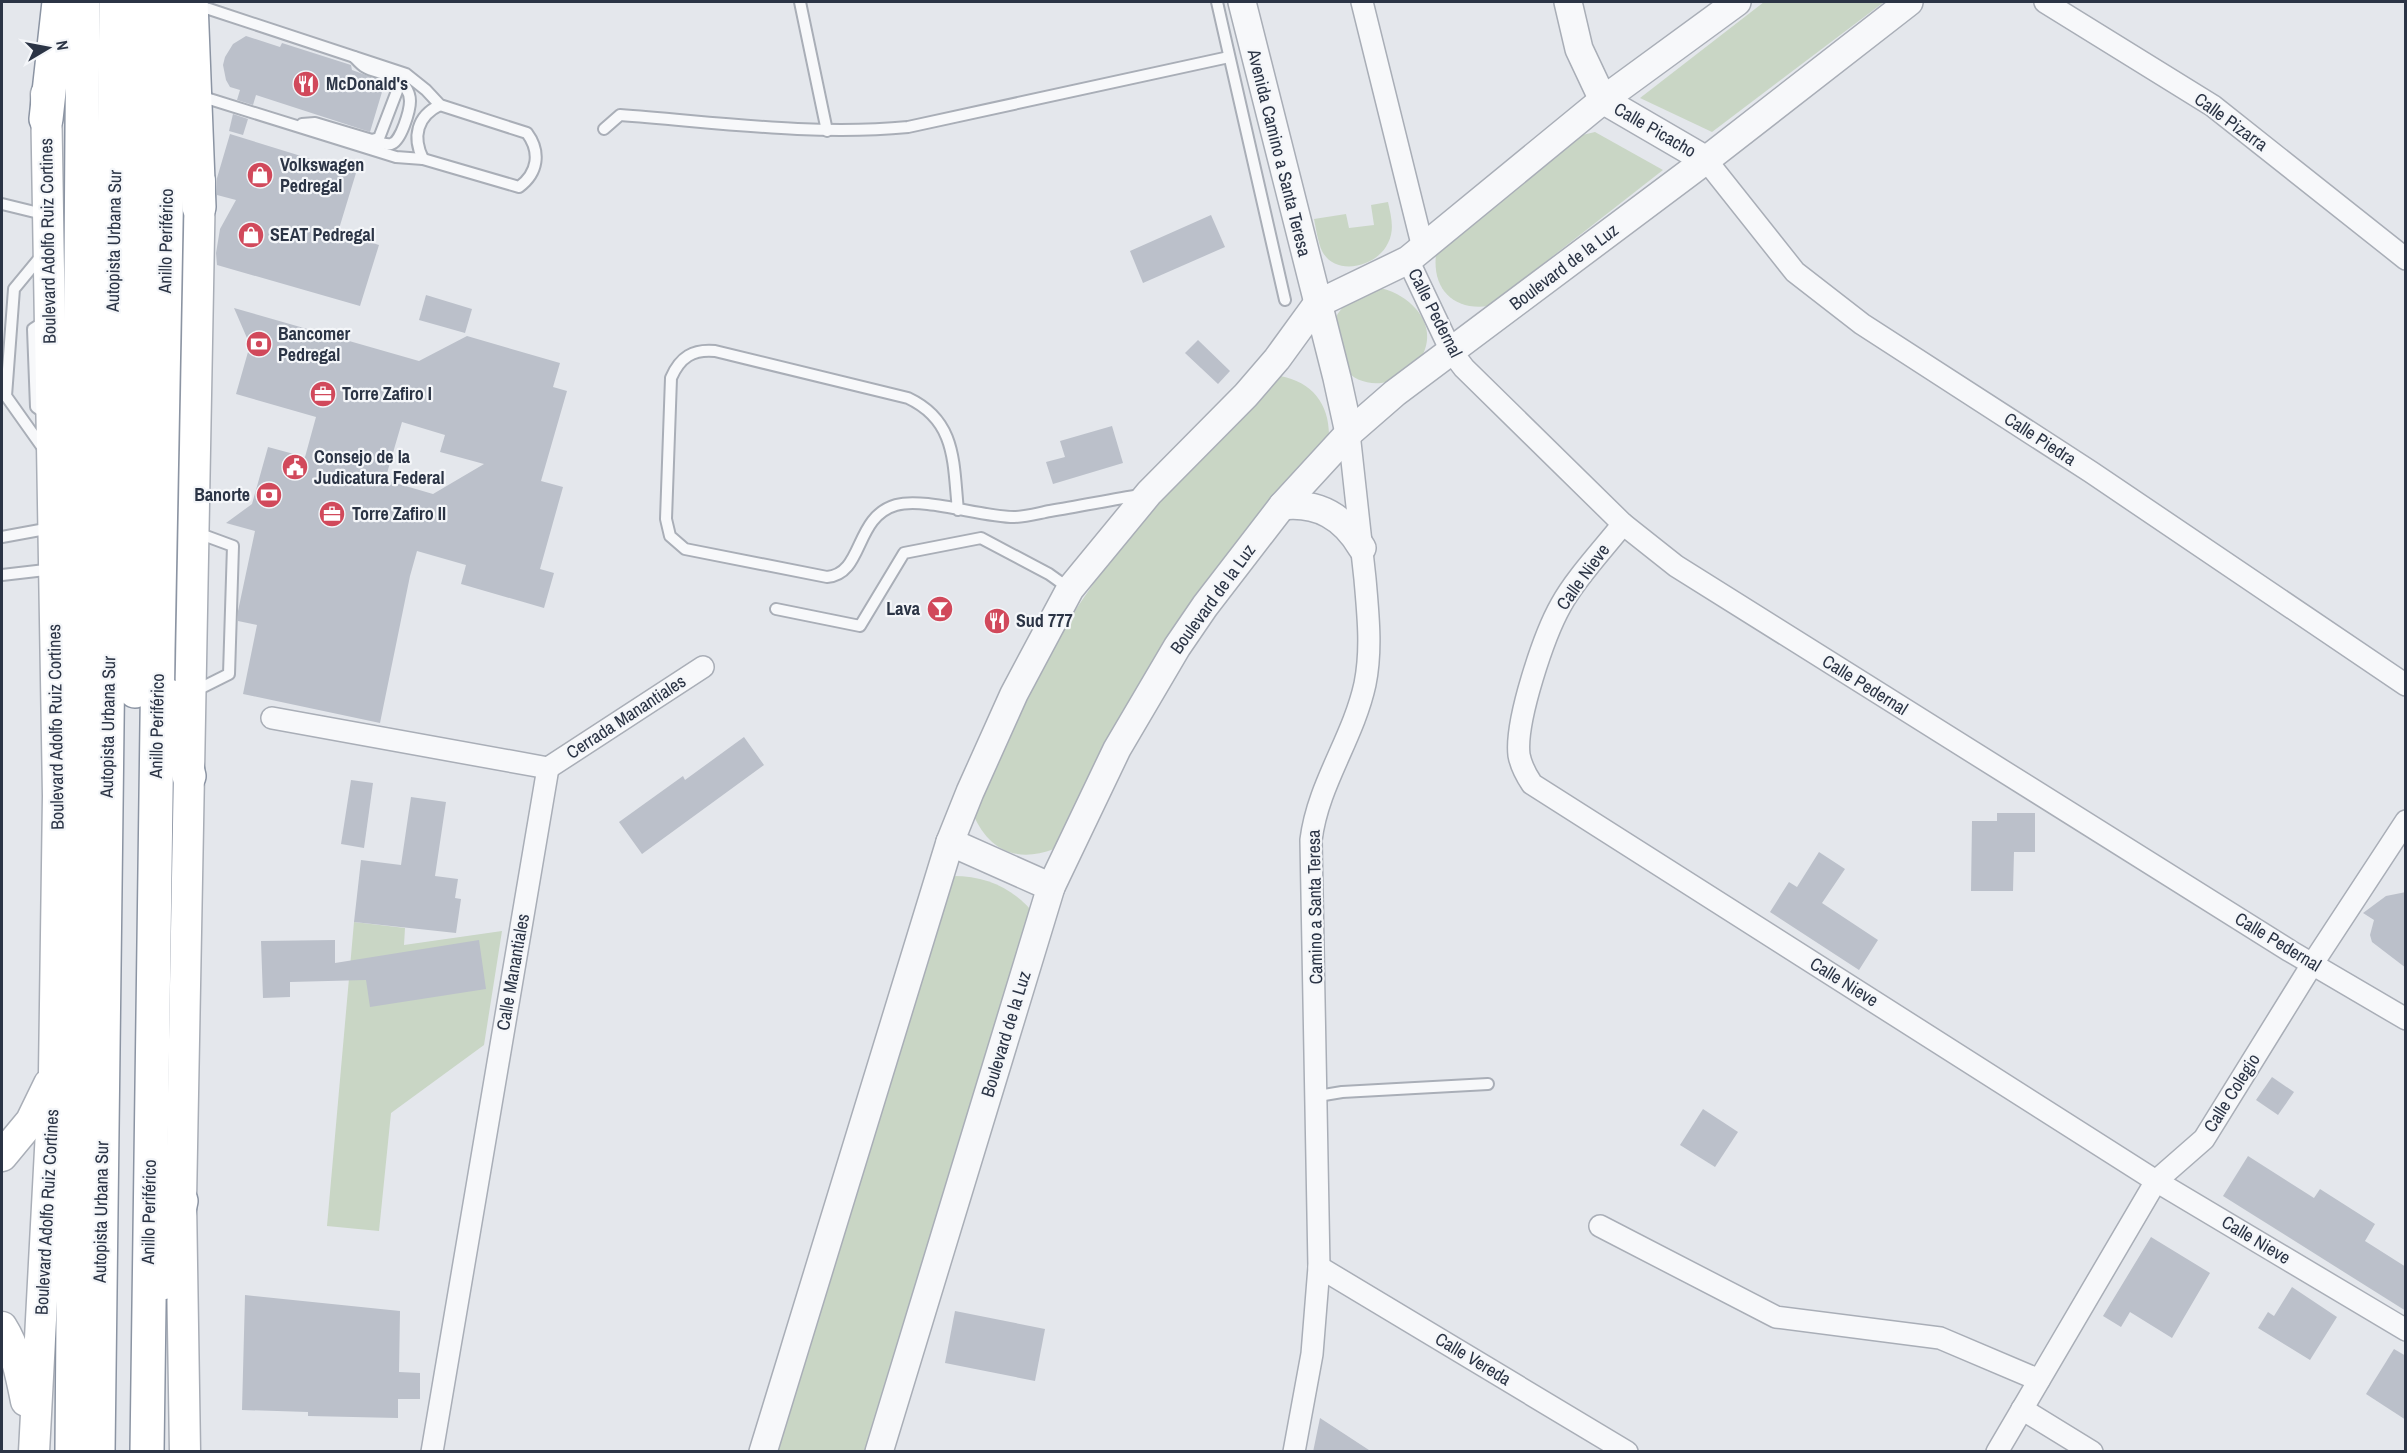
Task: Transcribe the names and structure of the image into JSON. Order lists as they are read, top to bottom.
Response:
{
  "streets": {
    "highway": ["Autopista Urbana Sur", "Anillo Periférico"],
    "main road": ["Boulevard Adolfo Ruiz Cortines"],
    "street": [
      "Calle Pizarra",
      "Calle Picacho",
      "Avenida Camino a Santa Teresa",
      "Boulevard de la Luz",
      "Calle Pedernal",
      "Calle Piedra",
      "Calle Nieve",
      "Cerrada Manantiales",
      "Camino a Santa Teresa",
      "Calle Manantiales",
      "Calle Colegio",
      "Calle Vereda"
    ]
  },
  "crossings": [
    ["Calle Picacho", "Boulevard de la Luz"],
    ["Calle Picacho", "Calle Piedra"],
    ["Avenida Camino a Santa Teresa", "Camino a Santa Teresa"],
    ["Boulevard de la Luz", "Calle Pedernal"],
    ["Boulevard de la Luz", "Calle Piedra"],
    ["Boulevard de la Luz", "Camino a Santa Teresa"],
    ["Calle Pedernal", "Calle Nieve"],
    ["Calle Pedernal", "Calle Colegio"],
    ["Calle Nieve", "Calle Colegio"],
    ["Cerrada Manantiales", "Calle Manantiales"],
    ["Camino a Santa Teresa", "Calle Vereda"]
  ],
  "places": {
    "restaurant": ["McDonald's", "Sud 777"],
    "shop": ["Volkswagen Pedregal", "SEAT Pedregal"],
    "bank": ["Bancomer Pedregal", "Banorte"],
    "office": ["Torre Zafiro I", "Torre Zafiro II"],
    "public building": ["Consejo de la Judicatura Federal"],
    "bar": ["Lava"]
  },
  "north": "right"
}
